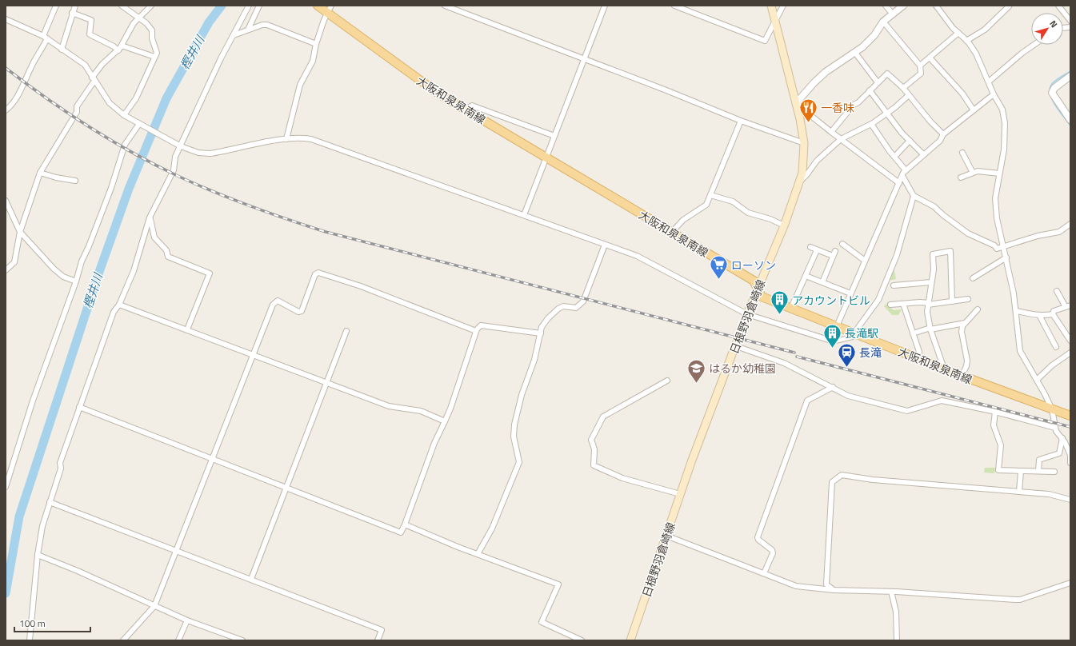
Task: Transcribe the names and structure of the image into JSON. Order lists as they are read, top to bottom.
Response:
{
  "streets": {
    "main road": ["大阪和泉泉南線", "日根野羽倉崎線"]
  },
  "crossings": [
    ["大阪和泉泉南線", "日根野羽倉崎線"]
  ],
  "water": ["樫井川"],
  "places": {
    "restaurant": ["一香味"],
    "supermarket": ["ローソン"],
    "building": ["アカウントビル", "長滝駅"],
    "station": ["長滝"],
    "school or university": ["はるか幼稚園"]
  },
  "scale_bar": "100 m",
  "north": "top right"
}
